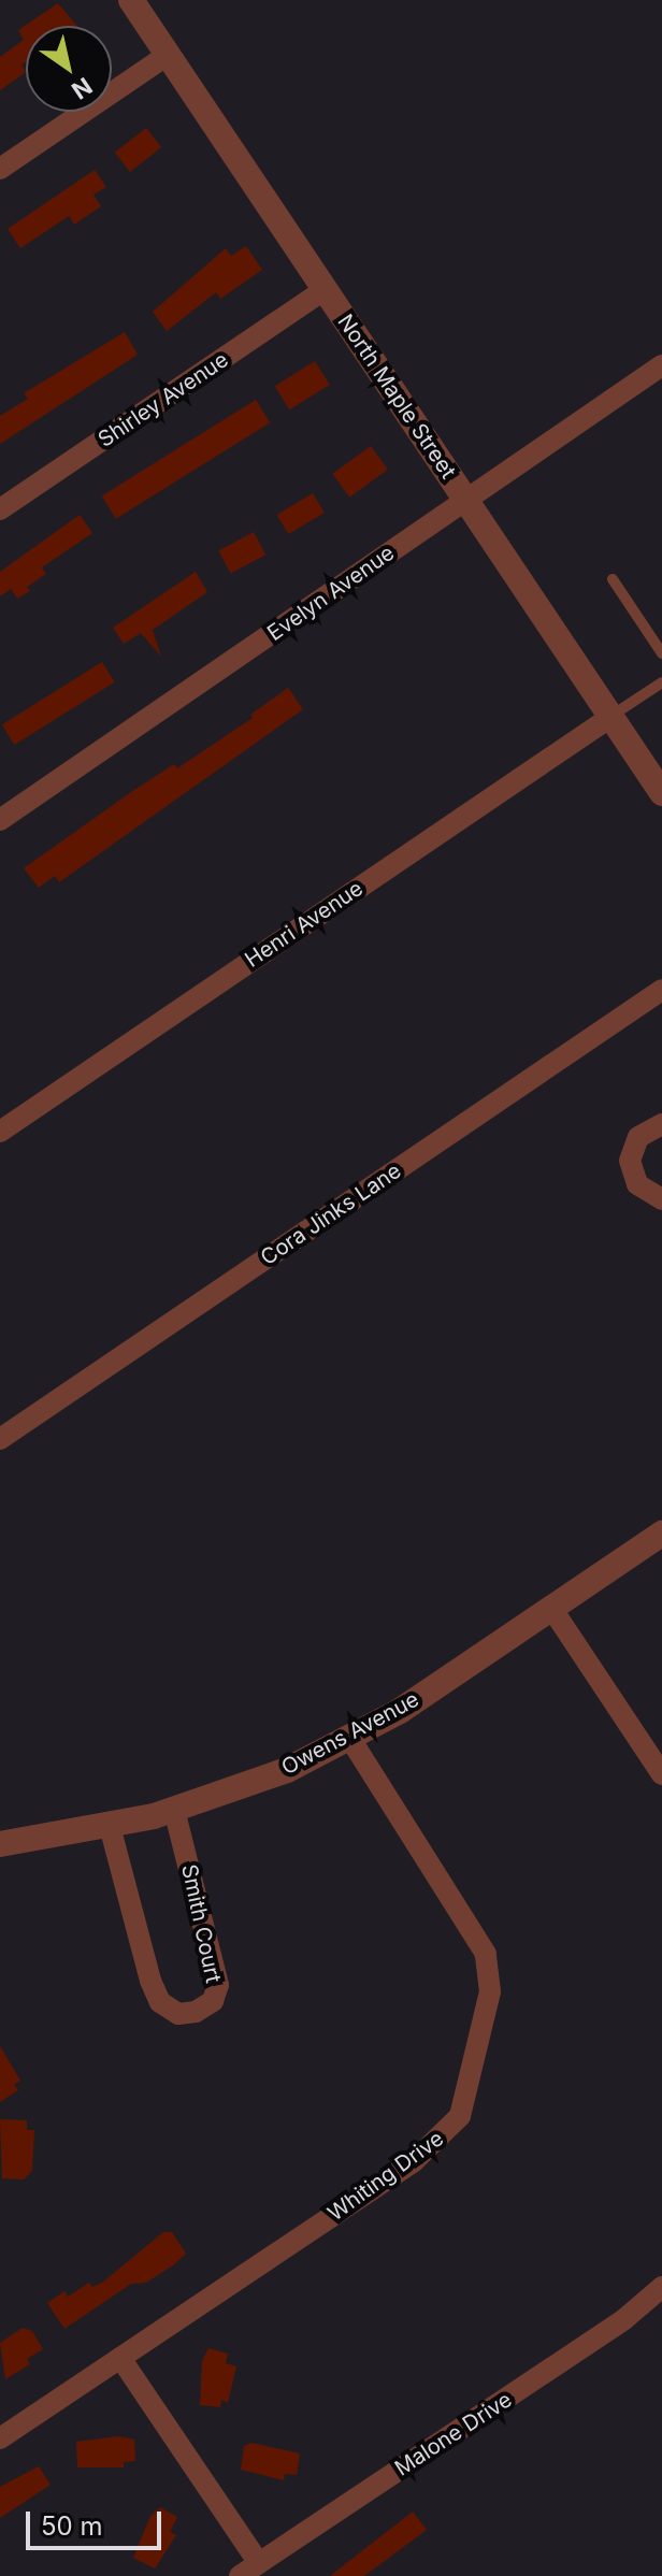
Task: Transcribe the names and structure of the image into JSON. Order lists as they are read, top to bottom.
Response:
{
  "streets": {
    "street": [
      "North Maple Street",
      "Shirley Avenue",
      "Evelyn Avenue",
      "Henri Avenue",
      "Cora Jinks Lane",
      "Owens Avenue",
      "Smith Court",
      "Whiting Drive",
      "Malone Drive"
    ]
  },
  "crossings": [
    ["North Maple Street", "Shirley Avenue"],
    ["North Maple Street", "Evelyn Avenue"],
    ["North Maple Street", "Henri Avenue"],
    ["Owens Avenue", "Smith Court"],
    ["Owens Avenue", "Whiting Drive"]
  ],
  "scale_bar": "50 m",
  "north": "bottom right"
}
